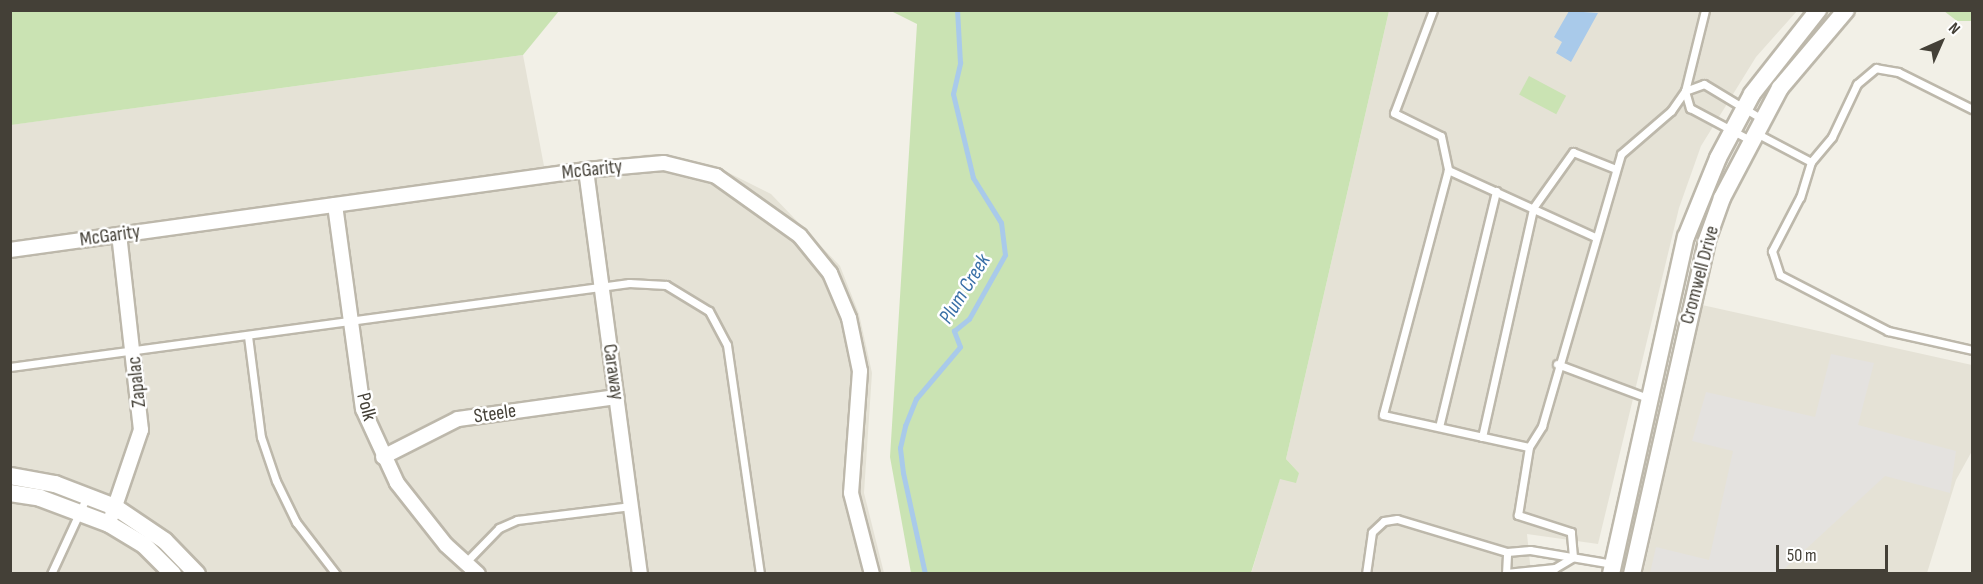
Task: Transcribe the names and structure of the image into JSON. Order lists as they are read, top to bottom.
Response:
{
  "streets": {
    "street": [
      "McGarity",
      "Cromwell Drive",
      "Caraway",
      "Zapalac",
      "Polk",
      "Steele"
    ]
  },
  "crossings": [
    ["McGarity", "Caraway"],
    ["McGarity", "Zapalac"],
    ["McGarity", "Polk"],
    ["Caraway", "Steele"],
    ["Polk", "Steele"]
  ],
  "water": ["Plum Creek"],
  "scale_bar": "50 m",
  "north": "top right"
}
